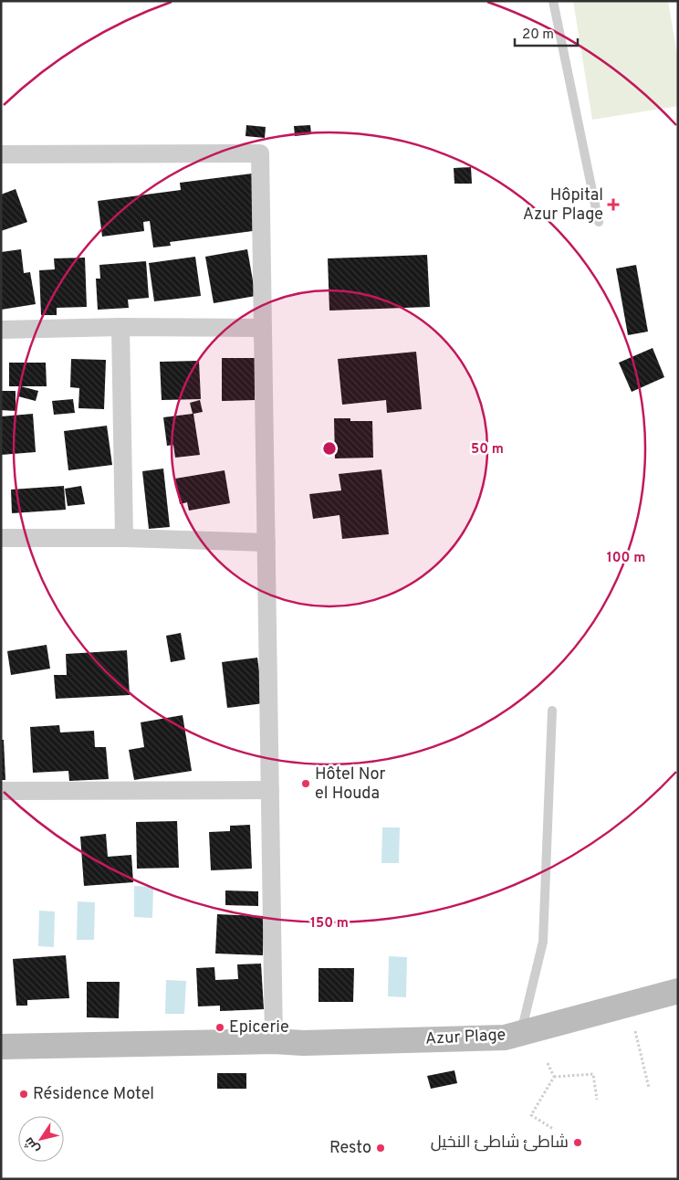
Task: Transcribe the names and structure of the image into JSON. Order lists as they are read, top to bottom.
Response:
{
  "streets": {
    "street": ["Azur Plage"]
  },
  "places": {
    "health": ["Hôpital Azur Plage"],
    "other": [
      "Hôtel Nor el Houda",
      "Epicerie",
      "Résidence Motel",
      "شاطئ شاطئ النخيل",
      "Resto"
    ]
  },
  "scale_bar": "20 m",
  "north": "bottom left",
  "rings": ["50 m", "100 m", "150 m"]
}
